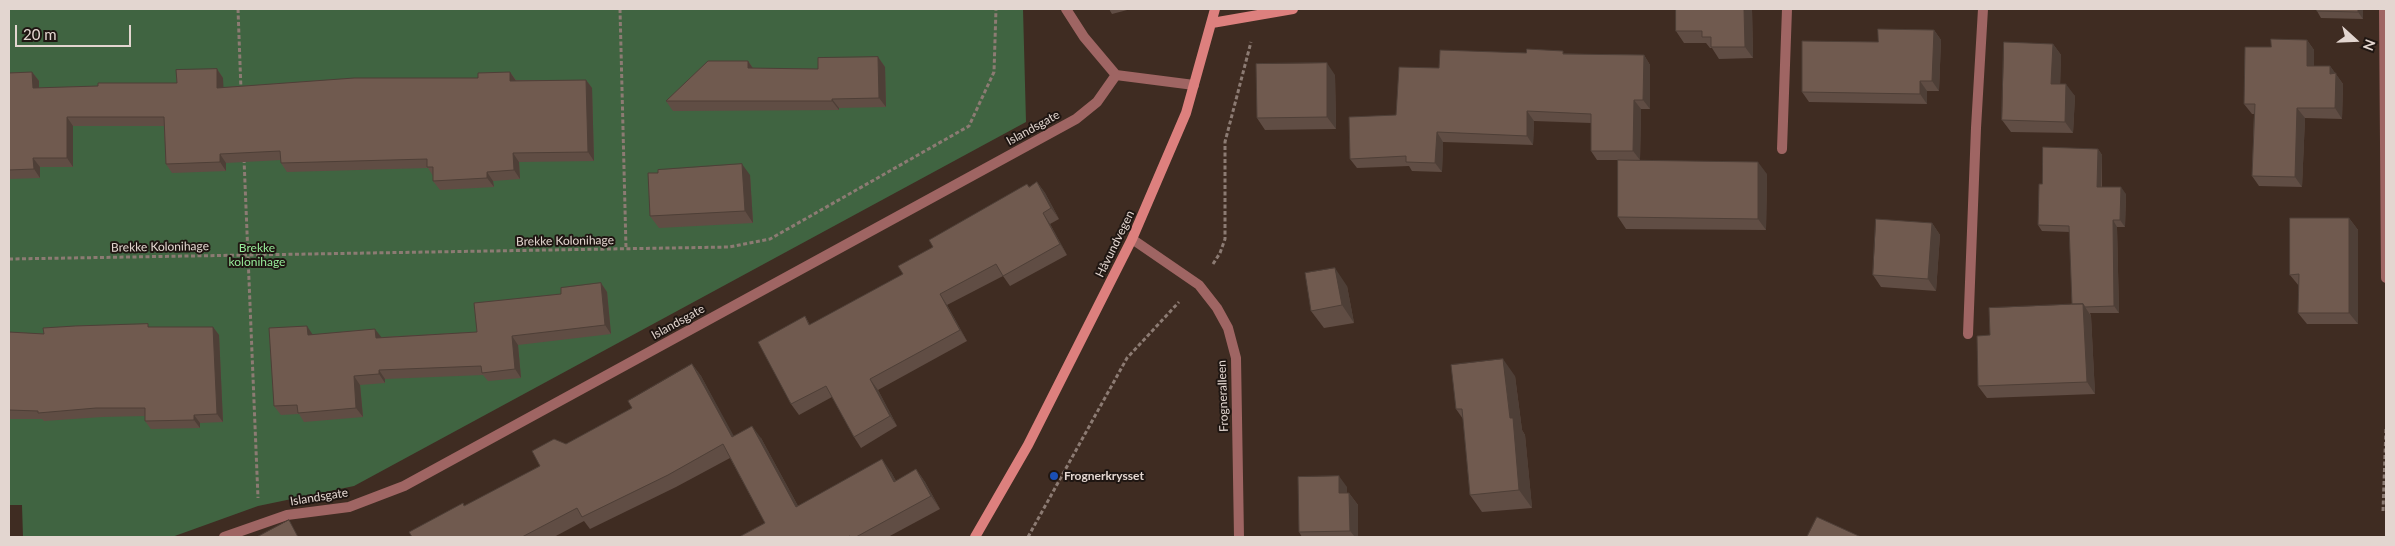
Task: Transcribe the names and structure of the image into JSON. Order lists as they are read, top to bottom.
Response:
{
  "streets": {
    "main road": ["Håvundvegen"],
    "street": ["Islandsgate", "Frogneralleen"],
    "path": ["Brekke Kolonihage"]
  },
  "crossings": [
    ["Håvundvegen", "Frogneralleen"]
  ],
  "parks": ["Brekke kolonihage"],
  "places": ["Frognerkrysset"],
  "scale_bar": "20 m",
  "north": "right"
}
